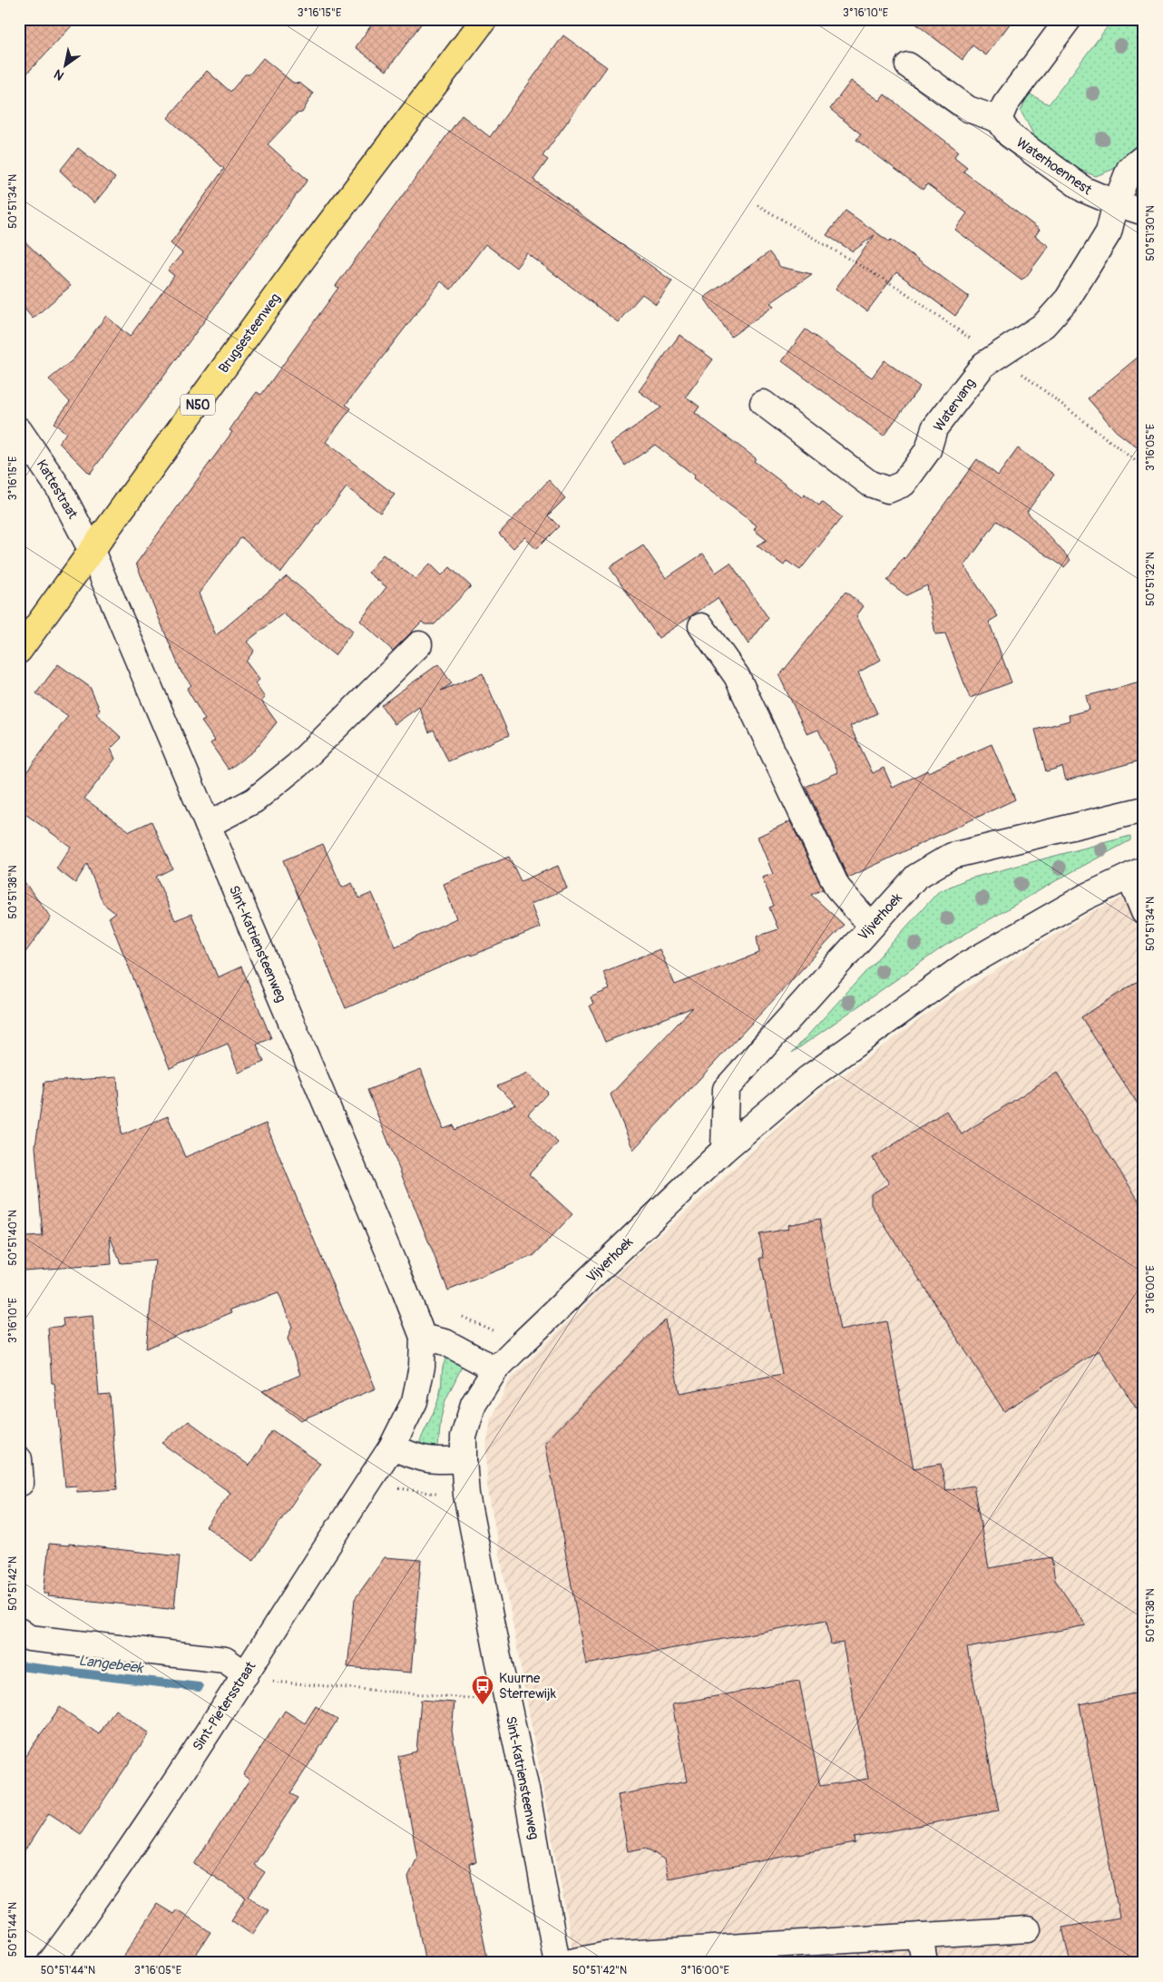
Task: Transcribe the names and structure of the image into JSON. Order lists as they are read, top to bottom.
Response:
{
  "streets": {
    "main road": ["Brugsesteenweg", "N50"],
    "street": [
      "Waterhoennest",
      "Watervang",
      "Kattestraat",
      "Vijverhoek",
      "Sint-Katriensteenweg",
      "Sint-Pietersstraat"
    ]
  },
  "crossings": [
    ["Waterhoennest", "Watervang"],
    ["Brugsesteenweg", "Kattestraat"],
    ["Brugsesteenweg", "Sint-Katriensteenweg"],
    ["Kattestraat", "Sint-Katriensteenweg"],
    ["Vijverhoek", "Sint-Katriensteenweg"],
    ["Sint-Katriensteenweg", "Sint-Pietersstraat"]
  ],
  "water": ["Langebeek"],
  "places": {
    "bus stop": ["Kuurne Sterrewijk"]
  },
  "north": "bottom left",
  "coordinates": [
    "3°16'15\"E",
    "3°16'10\"E",
    "50°51'34\"N",
    "50°51'30\"N",
    "3°16'05\"E",
    "50°51'32\"N",
    "50°51'38\"N",
    "50°51'40\"N",
    "3°16'00\"E",
    "50°51'42\"N",
    "50°51'44\"N"
  ]
}
